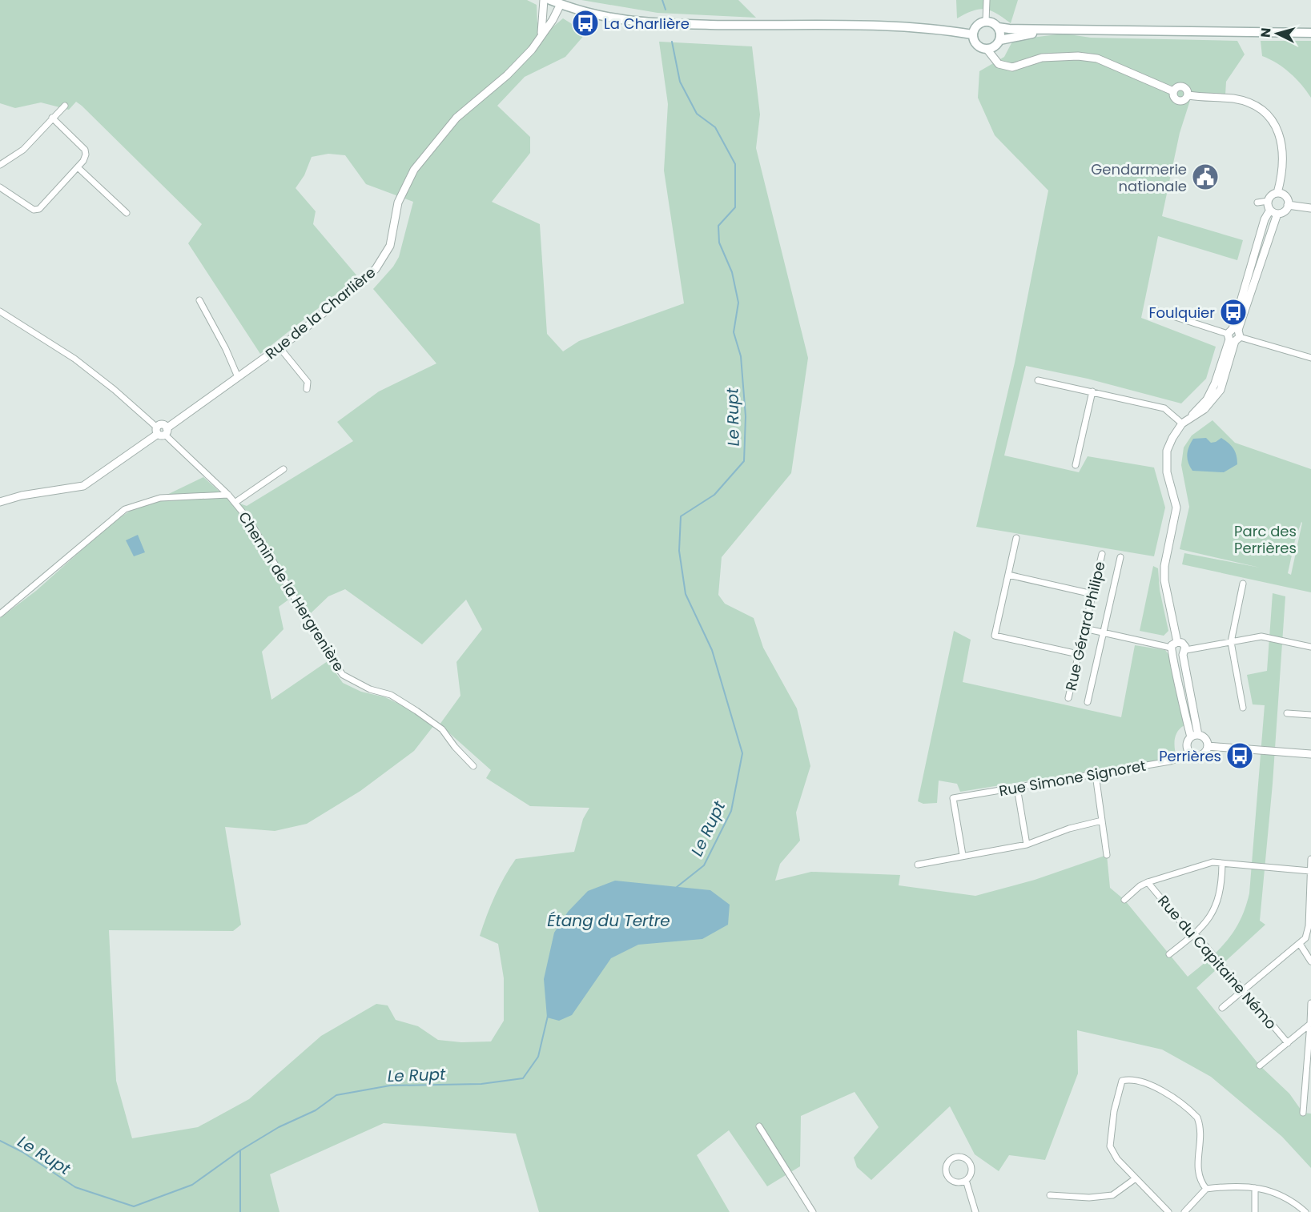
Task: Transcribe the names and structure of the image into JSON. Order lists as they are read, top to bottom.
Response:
{
  "streets": {
    "street": [
      "Rue de la Charlière",
      "Chemin de la Hergrenière",
      "Rue Gérard Philipe",
      "Rue Simone Signoret",
      "Rue du Capitaine Némo"
    ]
  },
  "crossings": [
    ["Rue de la Charlière", "Chemin de la Hergrenière"]
  ],
  "water": ["Le Rupt", "Étang du Tertre"],
  "parks": ["Parc des Perrières"],
  "places": {
    "bus stop": ["La Charlière", "Foulquier", "Perrières"],
    "public building": ["Gendarmerie nationale"]
  },
  "north": "left"
}
